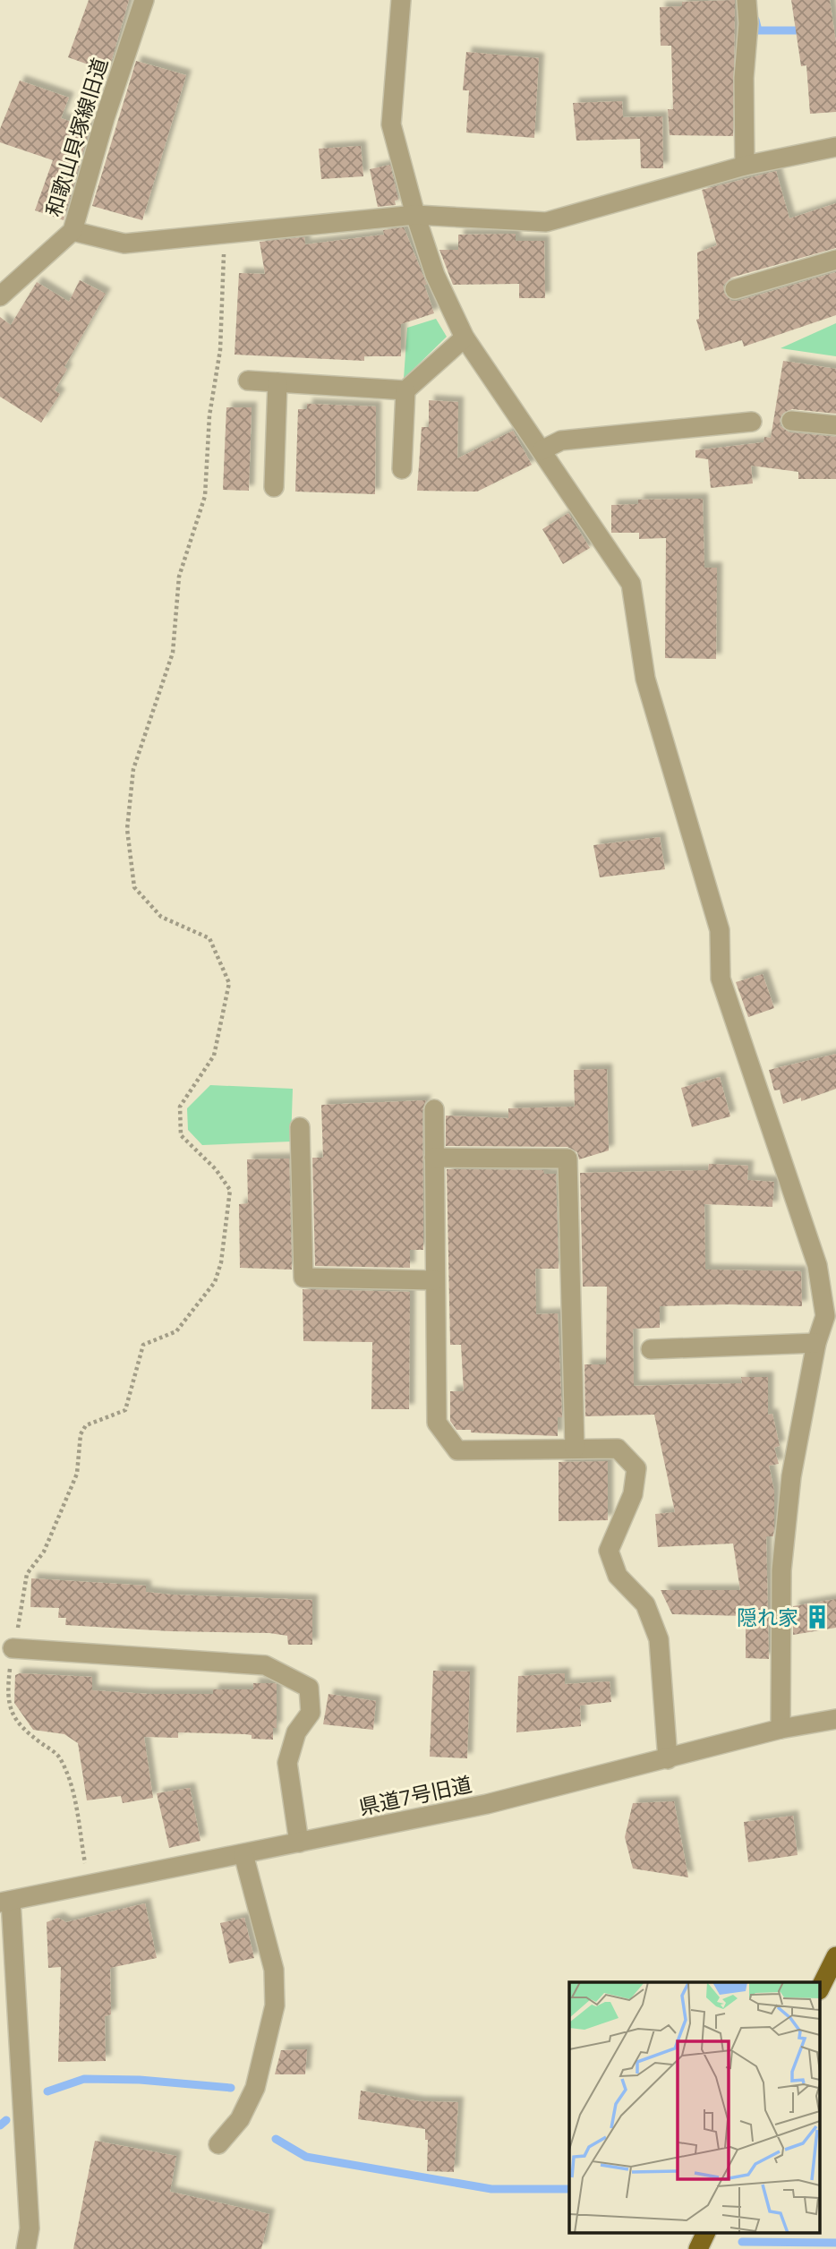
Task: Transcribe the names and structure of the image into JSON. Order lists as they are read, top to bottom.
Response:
{
  "streets": {
    "street": ["和歌山貝塚線旧道", "県道7号旧道"]
  },
  "places": {
    "building": ["隠れ家"]
  }
}
